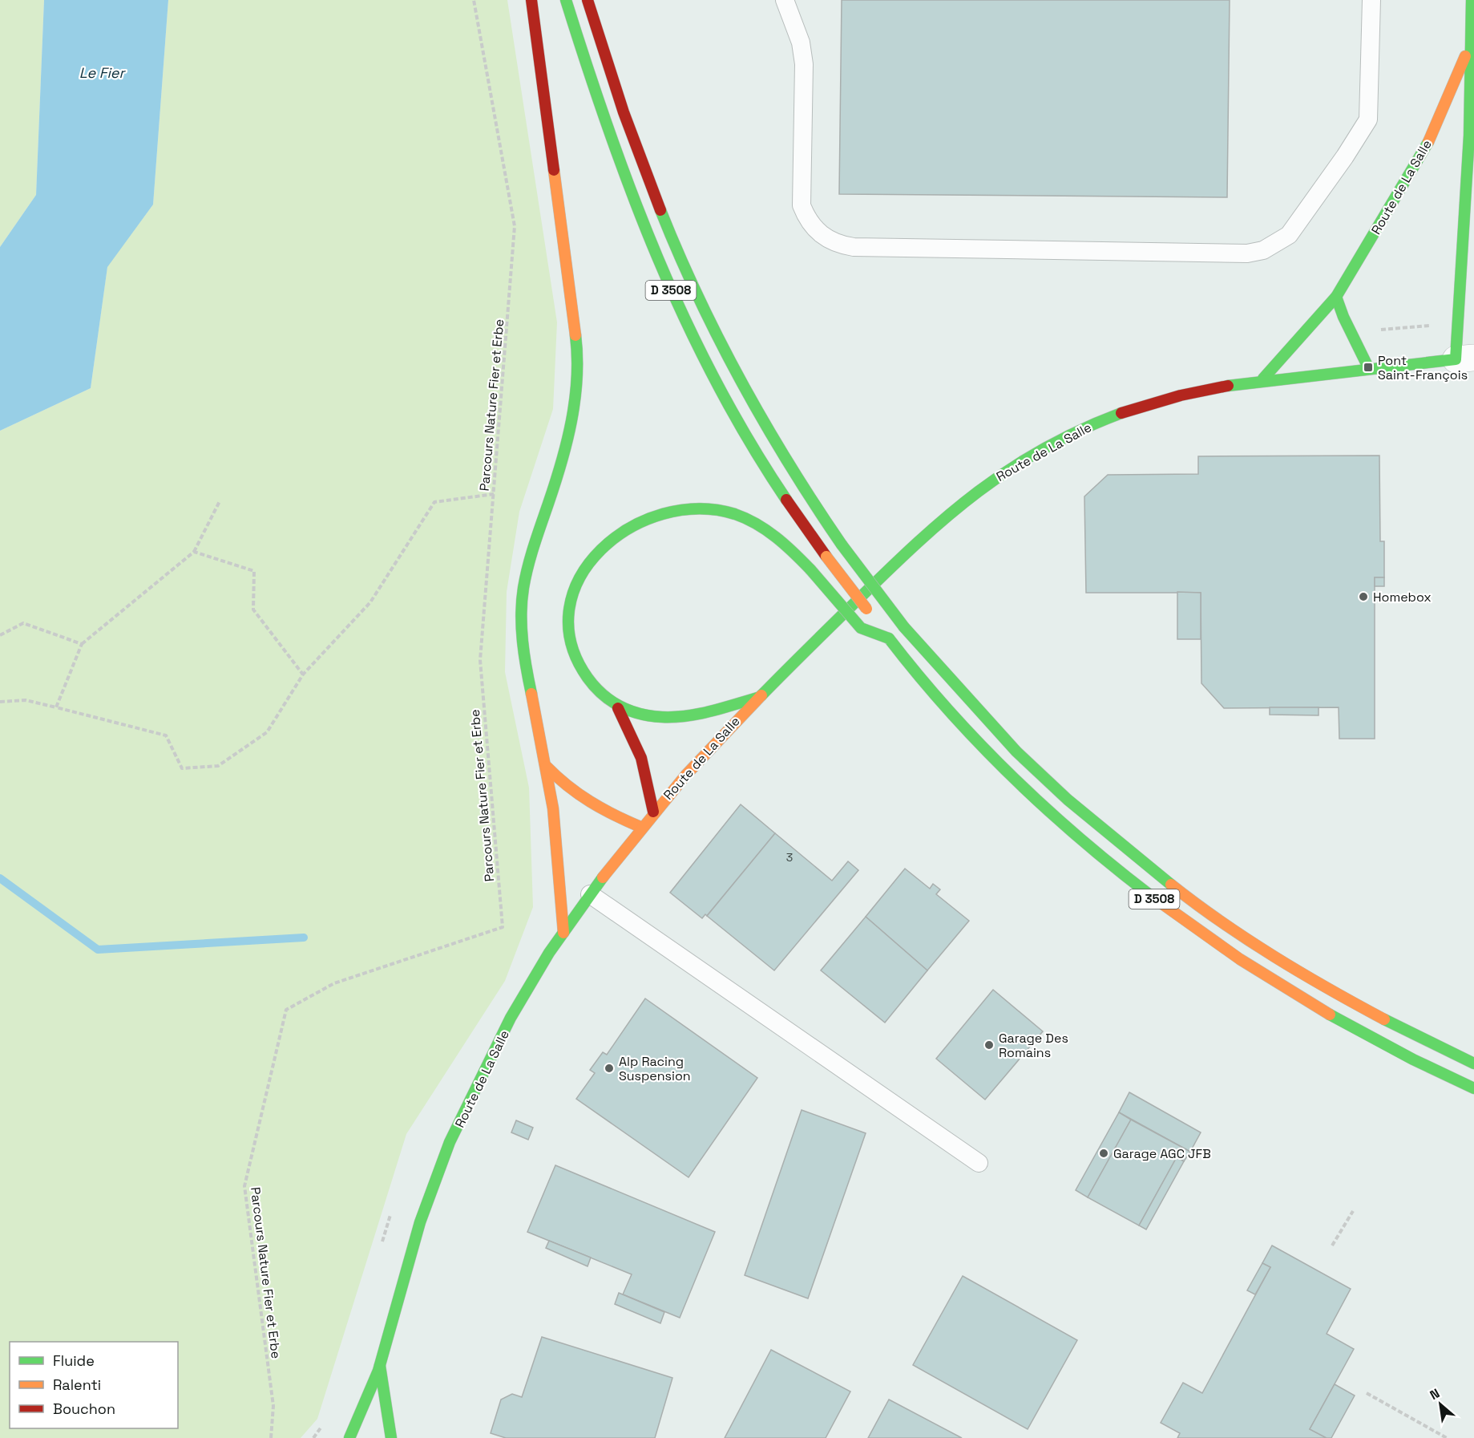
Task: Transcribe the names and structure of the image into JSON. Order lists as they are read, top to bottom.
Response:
{
  "streets": {
    "main road": ["Route de La Salle", "D 3508"],
    "path": ["Parcours Nature Fier et Erbe"]
  },
  "water": ["Le Fier"],
  "places": {
    "transit": ["Pont Saint-François"],
    "other": [
      "Homebox",
      "Garage Des Romains",
      "Alp Racing Suspension",
      "Garage AGC JFB"
    ]
  },
  "house_numbers": ["3"],
  "legend": ["Fluide", "Ralenti", "Bouchon"],
  "north": "top left"
}
